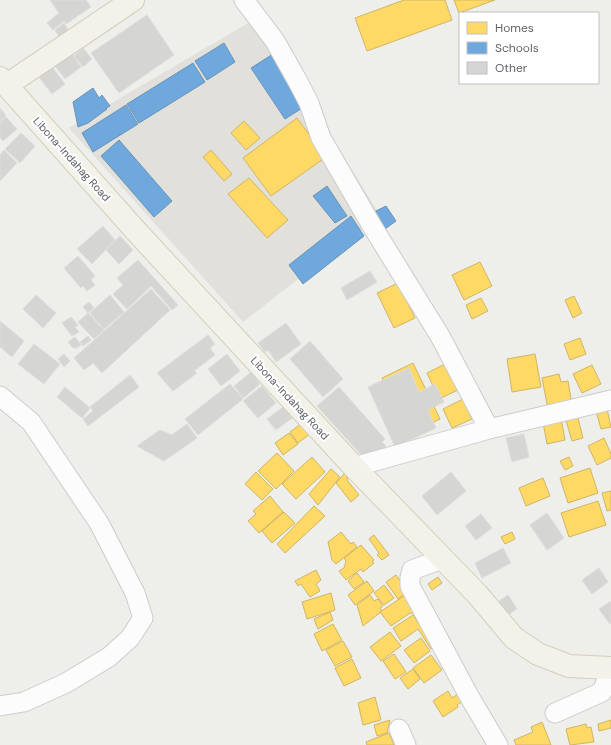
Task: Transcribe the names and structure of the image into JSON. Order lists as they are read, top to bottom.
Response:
{
  "streets": {
    "main road": ["Libona-Indahag Road"]
  },
  "legend": ["Homes", "Schools", "Other"]
}
